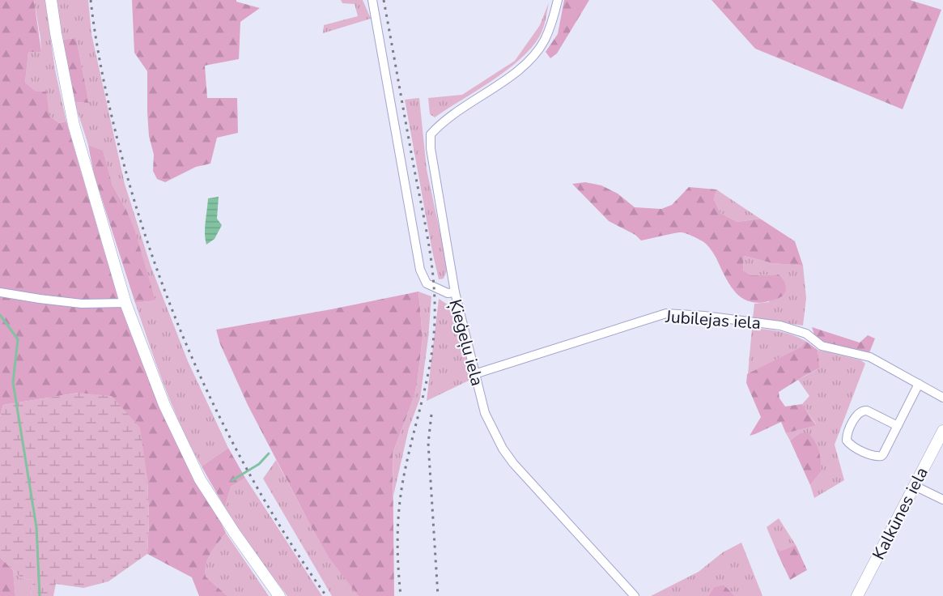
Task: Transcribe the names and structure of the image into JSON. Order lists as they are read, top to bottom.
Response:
{
  "streets": {
    "main road": ["Kalkūnes iela"],
    "street": ["Jubilejas iela", "Ķieģeļu iela"]
  },
  "crossings": [
    ["Jubilejas iela", "Ķieģeļu iela"]
  ]
}
